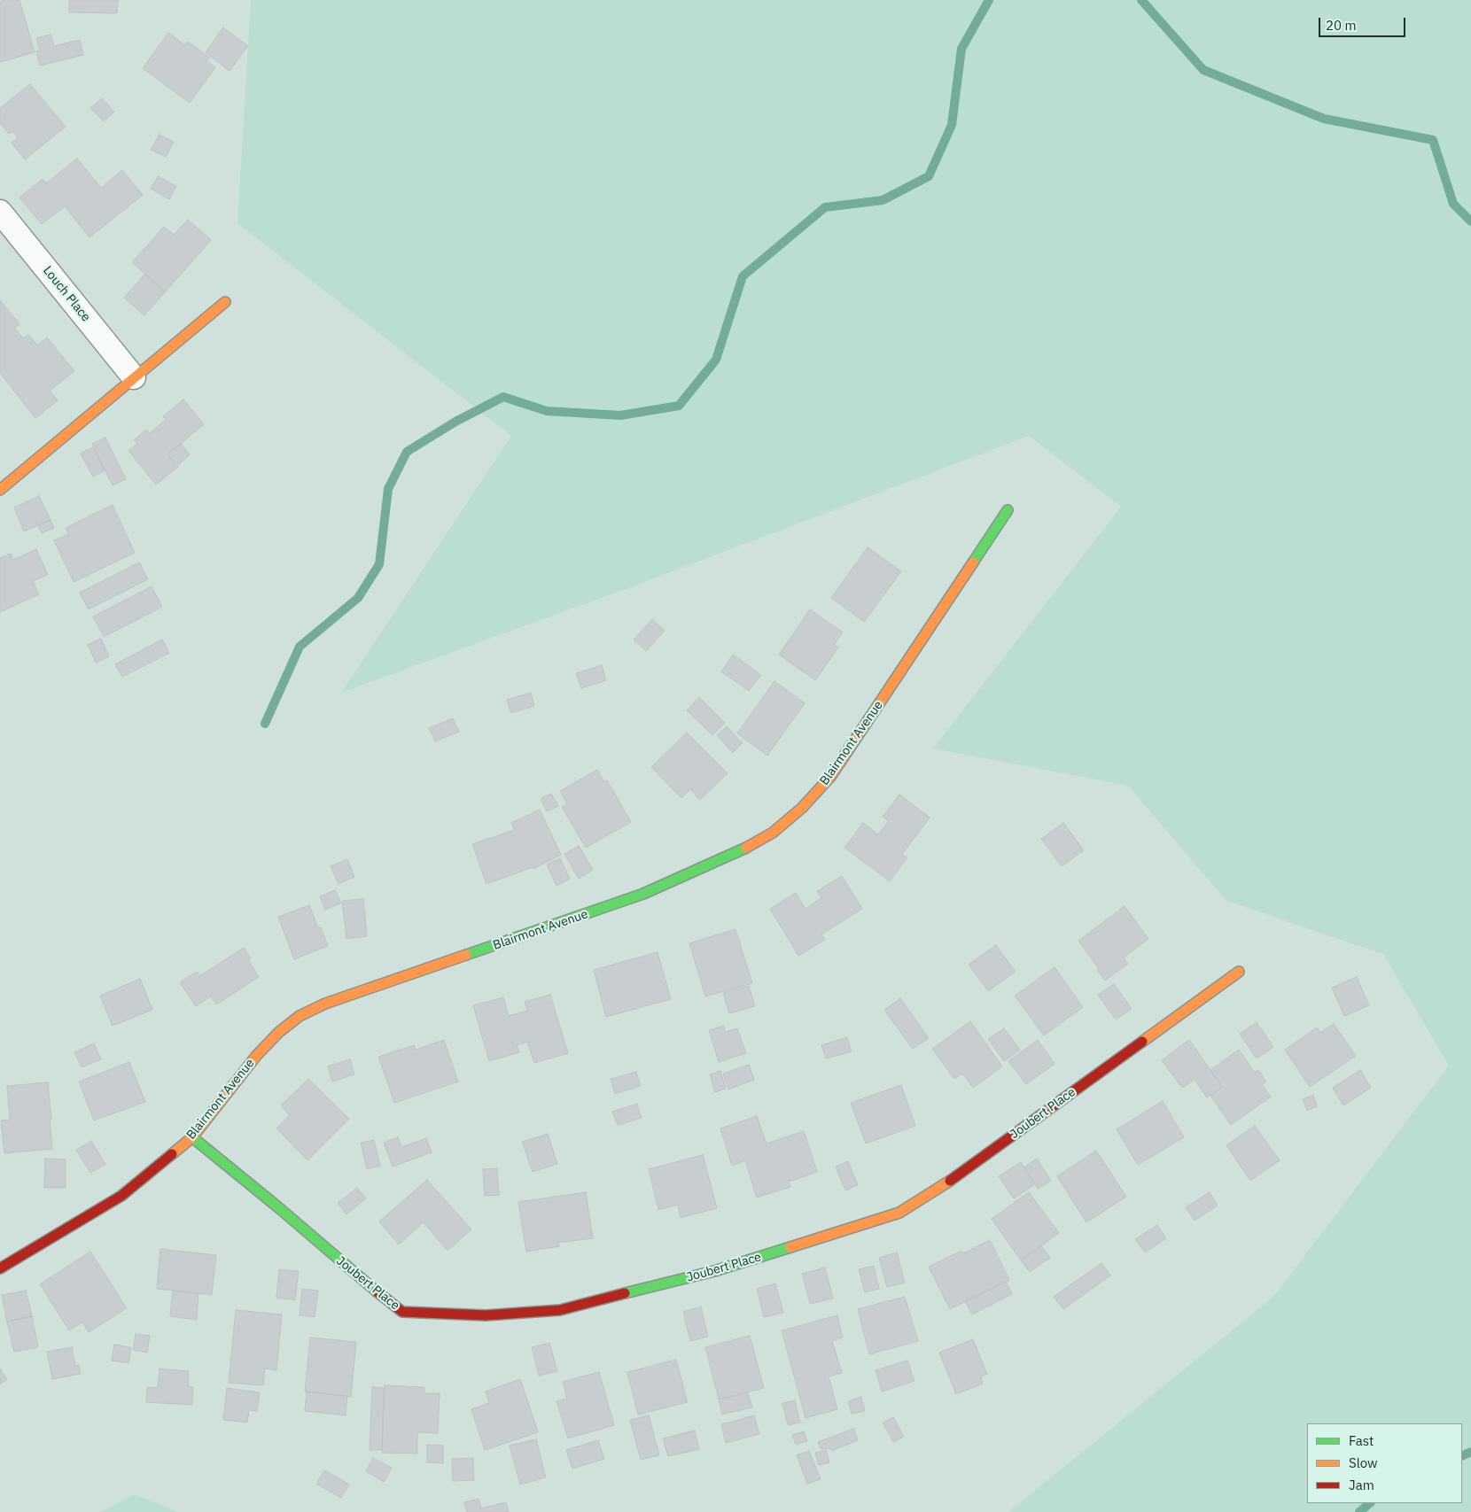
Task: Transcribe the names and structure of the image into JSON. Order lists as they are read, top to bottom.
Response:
{
  "streets": {
    "street": ["Louch Place", "Blairmont Avenue", "Joubert Place"]
  },
  "crossings": [
    ["Blairmont Avenue", "Joubert Place"]
  ],
  "legend": ["Fast", "Slow", "Jam"],
  "scale_bar": "20 m"
}
